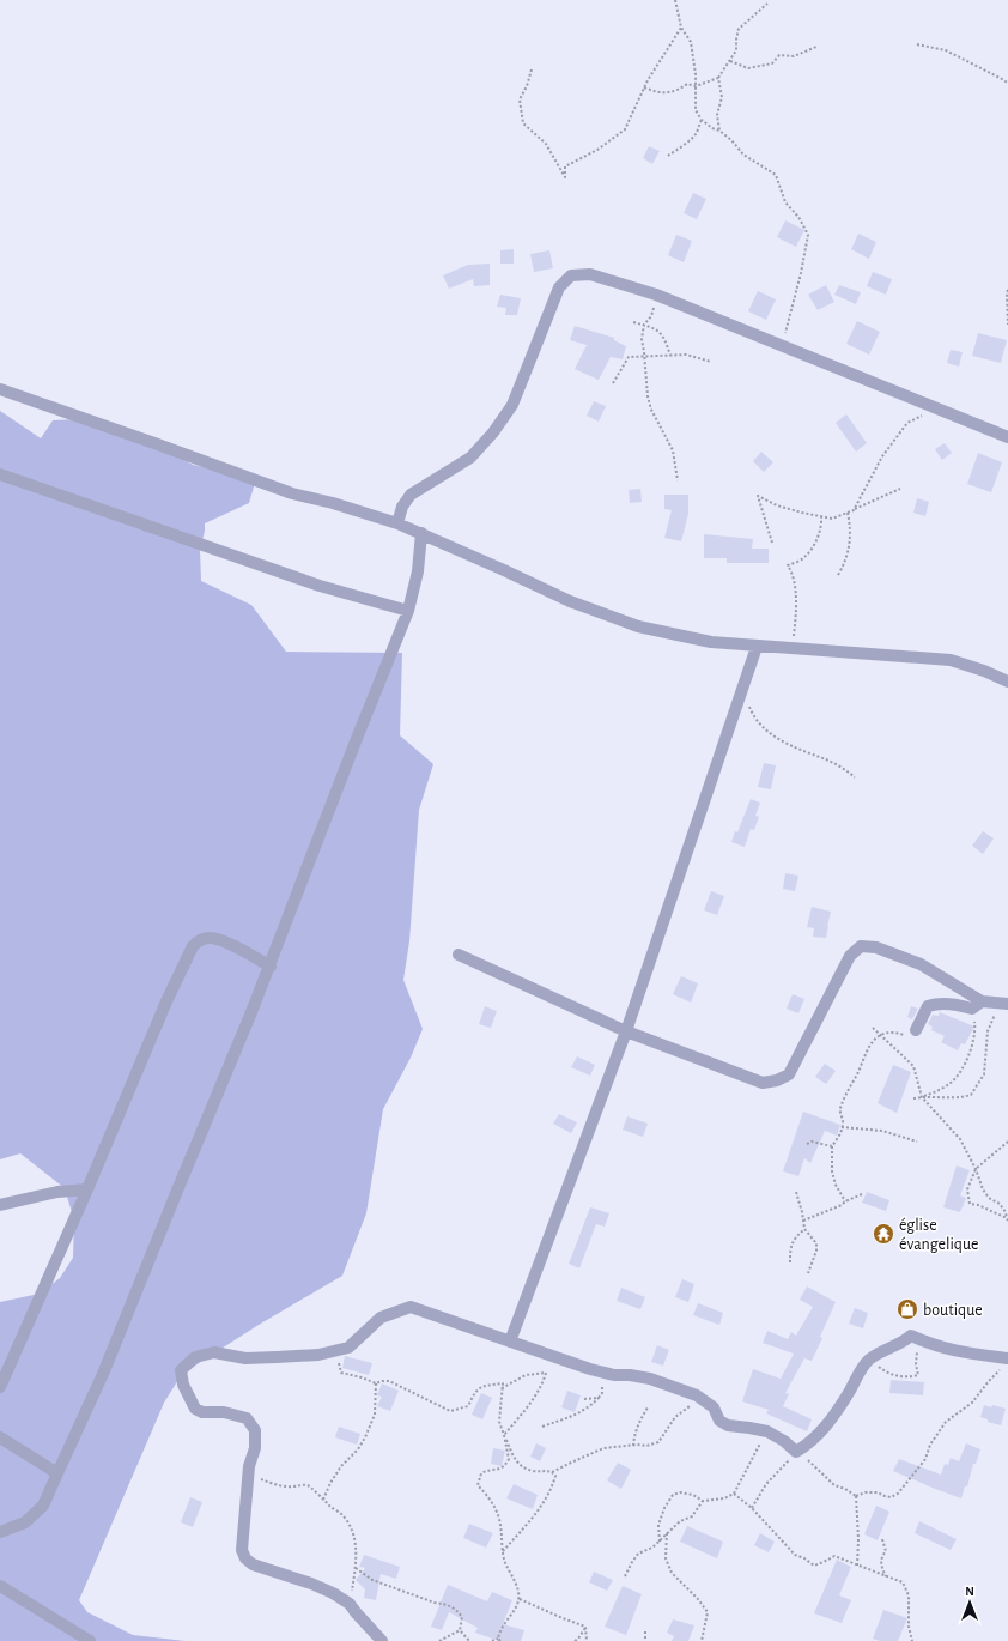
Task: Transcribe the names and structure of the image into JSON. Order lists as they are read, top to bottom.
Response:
{
  "places": {
    "temple": ["église évangelique"],
    "shop": ["boutique"]
  },
  "north": "top"
}
